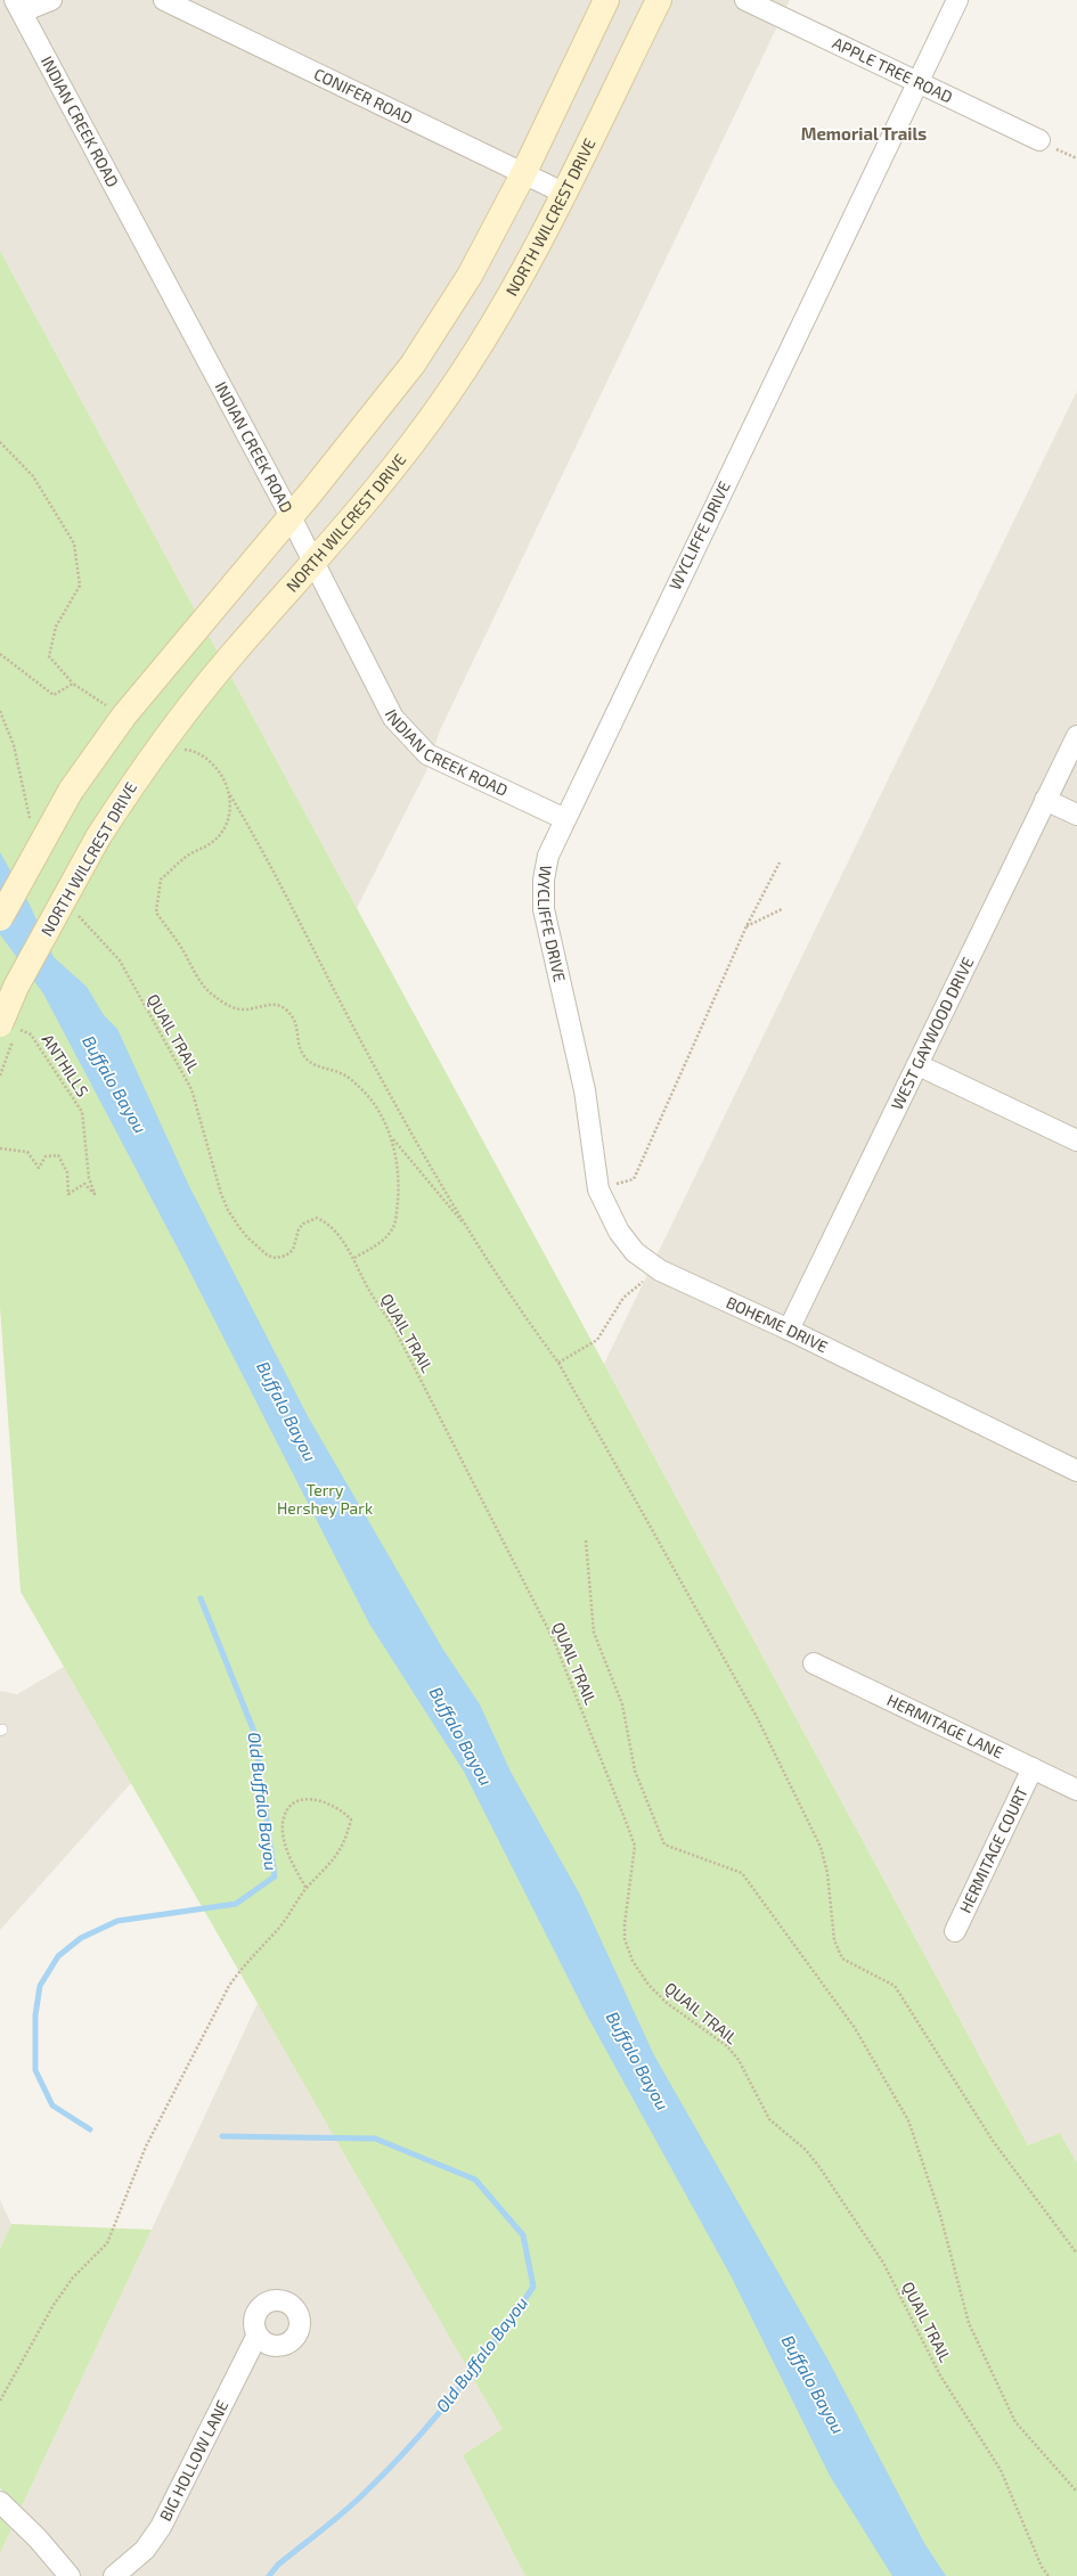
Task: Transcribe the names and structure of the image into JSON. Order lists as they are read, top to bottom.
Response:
{
  "streets": {
    "main road": ["NORTH WILCREST DRIVE"],
    "street": [
      "APPLE TREE ROAD",
      "CONIFER ROAD",
      "INDIAN CREEK ROAD",
      "WYCLIFFE DRIVE",
      "WEST GAYWOOD DRIVE",
      "BOHEME DRIVE",
      "HERMITAGE LANE",
      "HERMITAGE COURT",
      "BIG HOLLOW LANE"
    ],
    "path": ["QUAIL TRAIL", "ANTHILLS"]
  },
  "crossings": [
    ["APPLE TREE ROAD", "WYCLIFFE DRIVE"],
    ["CONIFER ROAD", "NORTH WILCREST DRIVE"],
    ["INDIAN CREEK ROAD", "NORTH WILCREST DRIVE"],
    ["INDIAN CREEK ROAD", "WYCLIFFE DRIVE"],
    ["WYCLIFFE DRIVE", "BOHEME DRIVE"],
    ["WEST GAYWOOD DRIVE", "BOHEME DRIVE"],
    ["HERMITAGE LANE", "HERMITAGE COURT"]
  ],
  "districts": ["Memorial Trails"],
  "water": ["Buffalo Bayou", "Old Buffalo Bayou"],
  "parks": ["Terry Hershey Park"]
}
